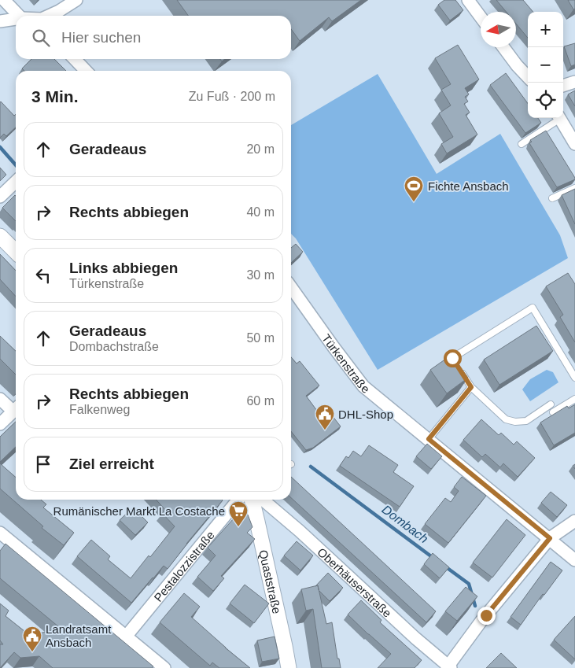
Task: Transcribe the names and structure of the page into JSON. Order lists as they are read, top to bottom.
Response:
{
  "streets": {
    "street": [
      "Türkenstraße",
      "Pestalozzistraße",
      "Quaststraße",
      "Oberhäuserstraße"
    ]
  },
  "water": ["Dombach"],
  "places": {
    "sports": ["Fichte Ansbach"],
    "public building": ["DHL-Shop", "Landratsamt Ansbach"],
    "supermarket": ["Rumänischer Markt La Costache"]
  },
  "north": "left",
  "page": {
    "map_buttons": ["+", "−"],
    "search": "Hier suchen",
    "heading": ["3 Min.", "Zu Fuß · 200 m"],
    "list": [
      ["Geradeaus", "20 m"],
      ["Rechts abbiegen", "40 m"],
      ["Links abbiegen", "Türkenstraße", "30 m"],
      ["Geradeaus", "Dombachstraße", "50 m"],
      ["Rechts abbiegen", "Falkenweg", "60 m"],
      "Ziel erreicht"
    ]
  }
}
